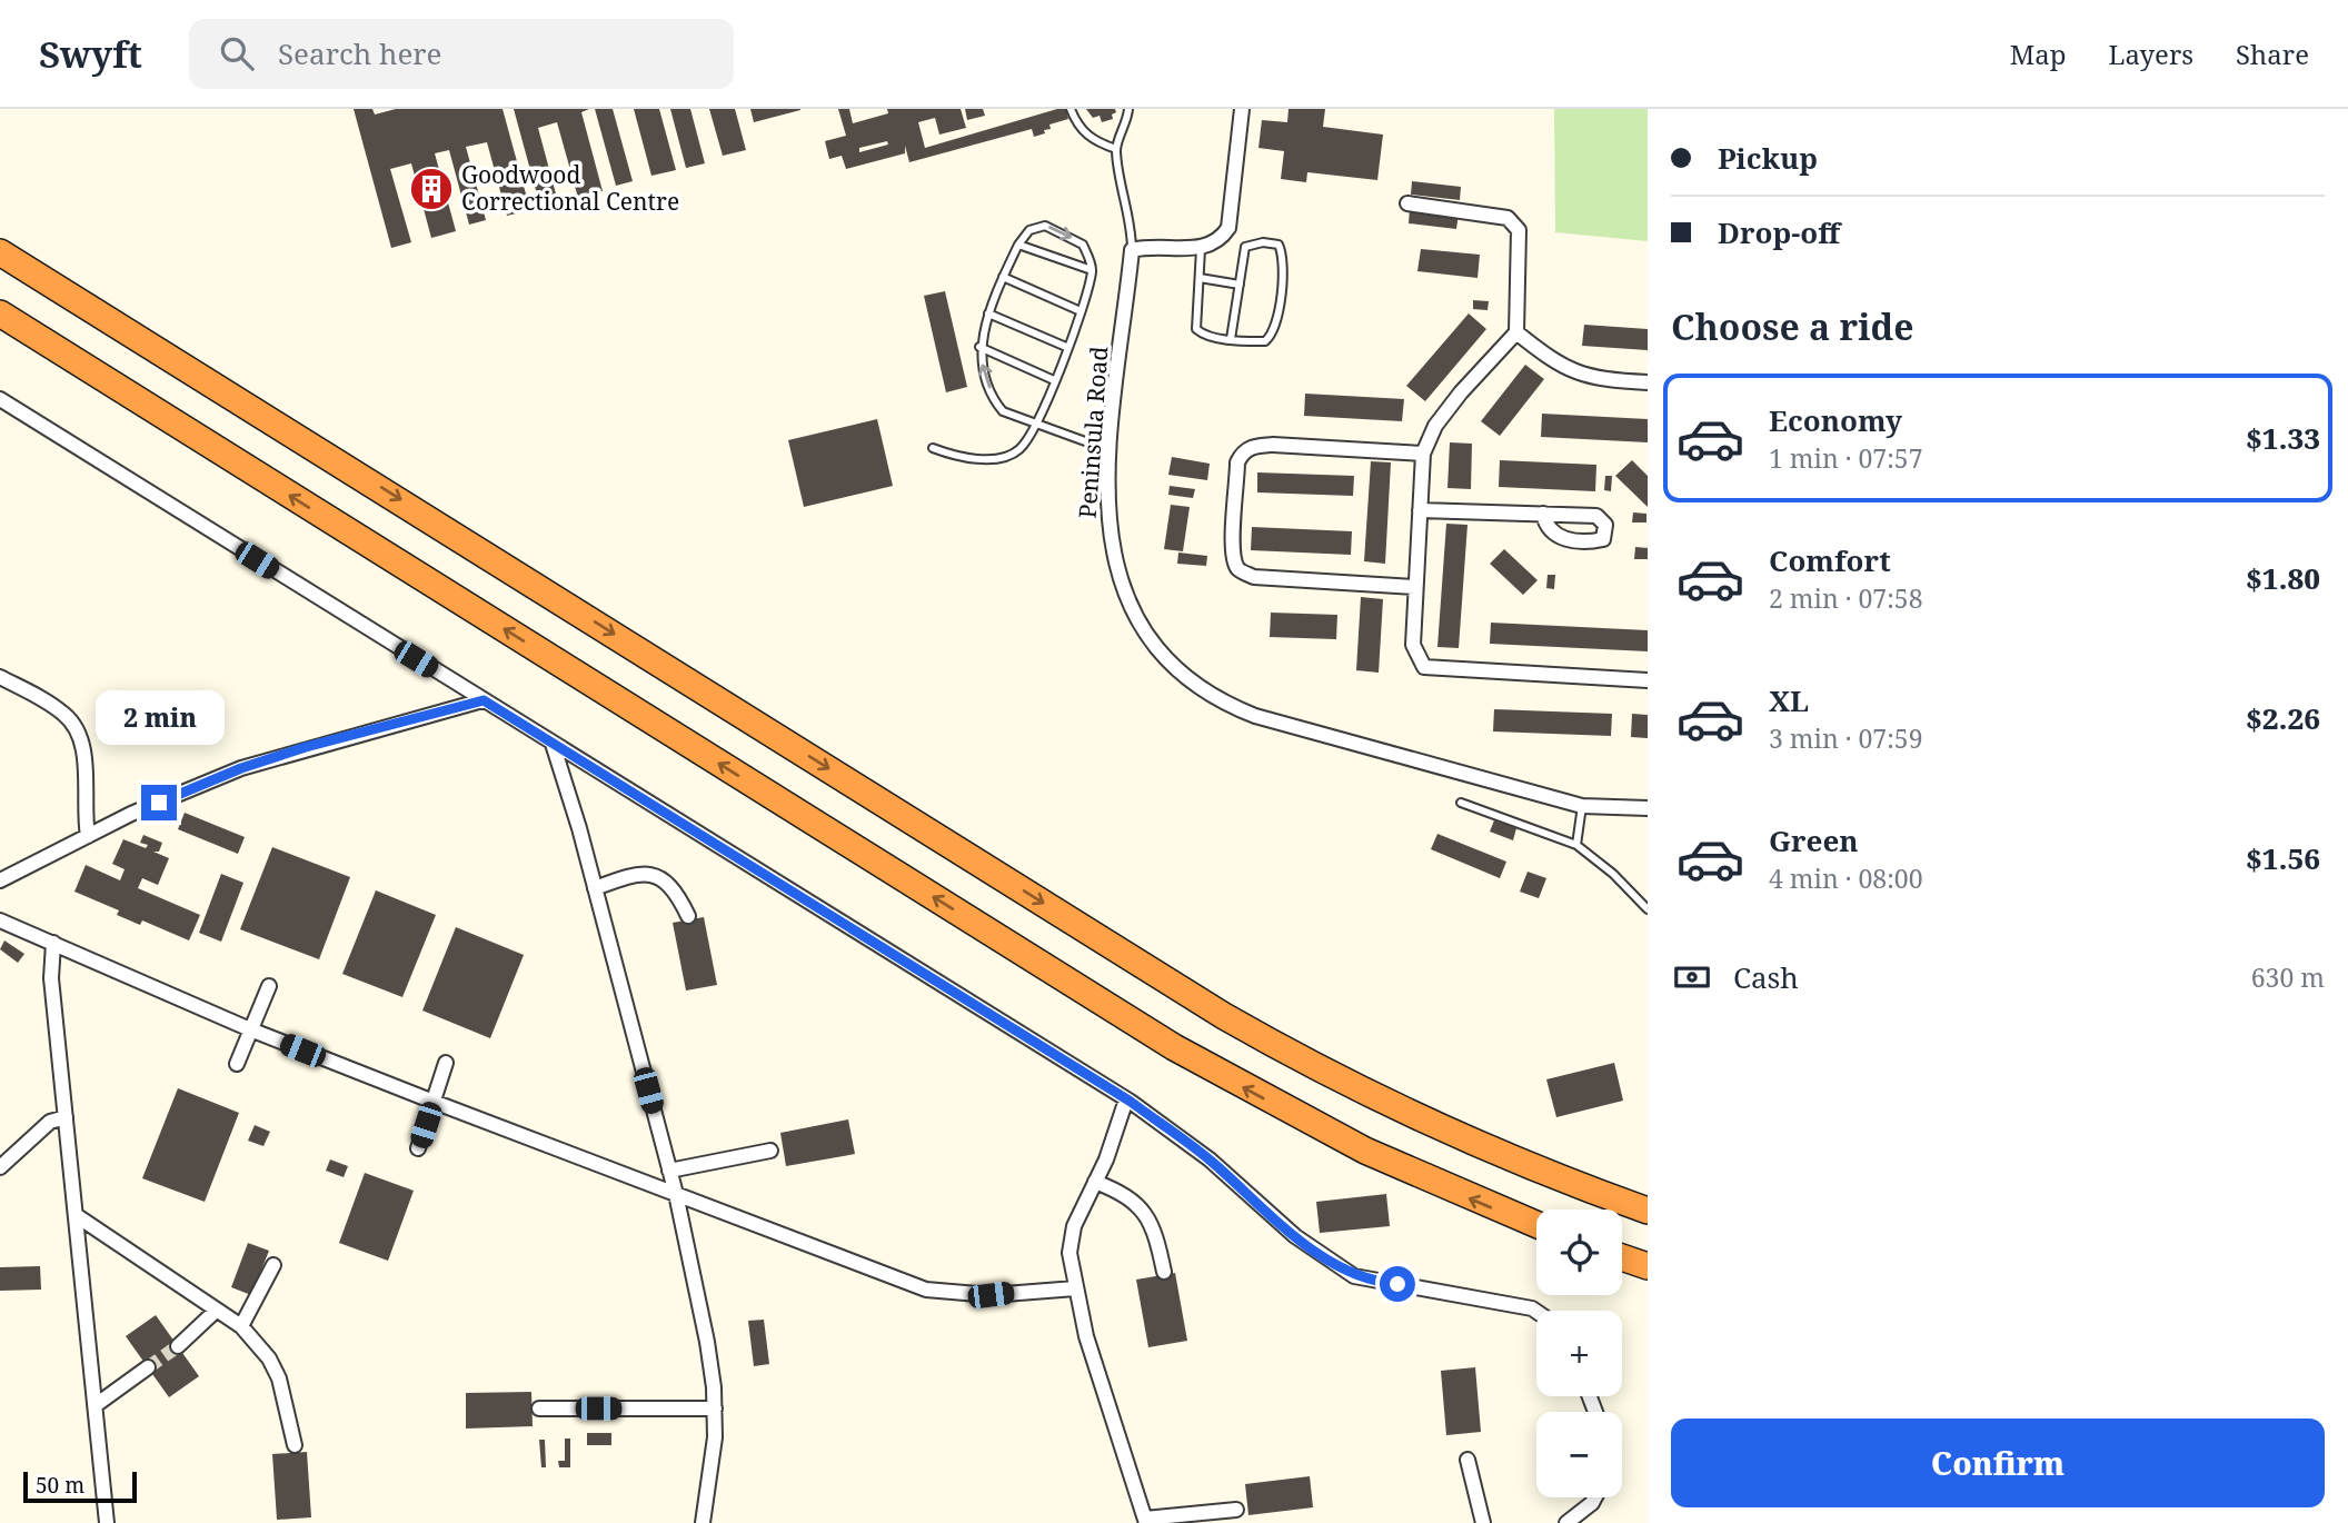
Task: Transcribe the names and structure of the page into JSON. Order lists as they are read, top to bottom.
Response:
{
  "streets": {
    "street": ["Peninsula Road"]
  },
  "places": {
    "building": ["Goodwood Correctional Centre"]
  },
  "scale_bar": "50 m",
  "page": {
    "header": "Swyft",
    "search": "Search here",
    "nav": ["Map", "Layers", "Share"],
    "banner": ["Pickup", "Drop-off"],
    "heading": "Choose a ride",
    "list": [
      {
        "name": "Economy",
        "note": "1 min · 07:57",
        "value": "$1.33"
      },
      {
        "name": "Comfort",
        "note": "2 min · 07:58",
        "value": "$1.80"
      },
      {
        "name": "XL",
        "note": "3 min · 07:59",
        "value": "$2.26"
      },
      {
        "name": "Green",
        "note": "4 min · 08:00",
        "value": "$1.56"
      }
    ],
    "bubble": "2 min",
    "pay": ["Cash", "630 m"],
    "map_buttons": ["+", "−"],
    "buttons": "Confirm",
    "scale": "50 m"
  }
}
